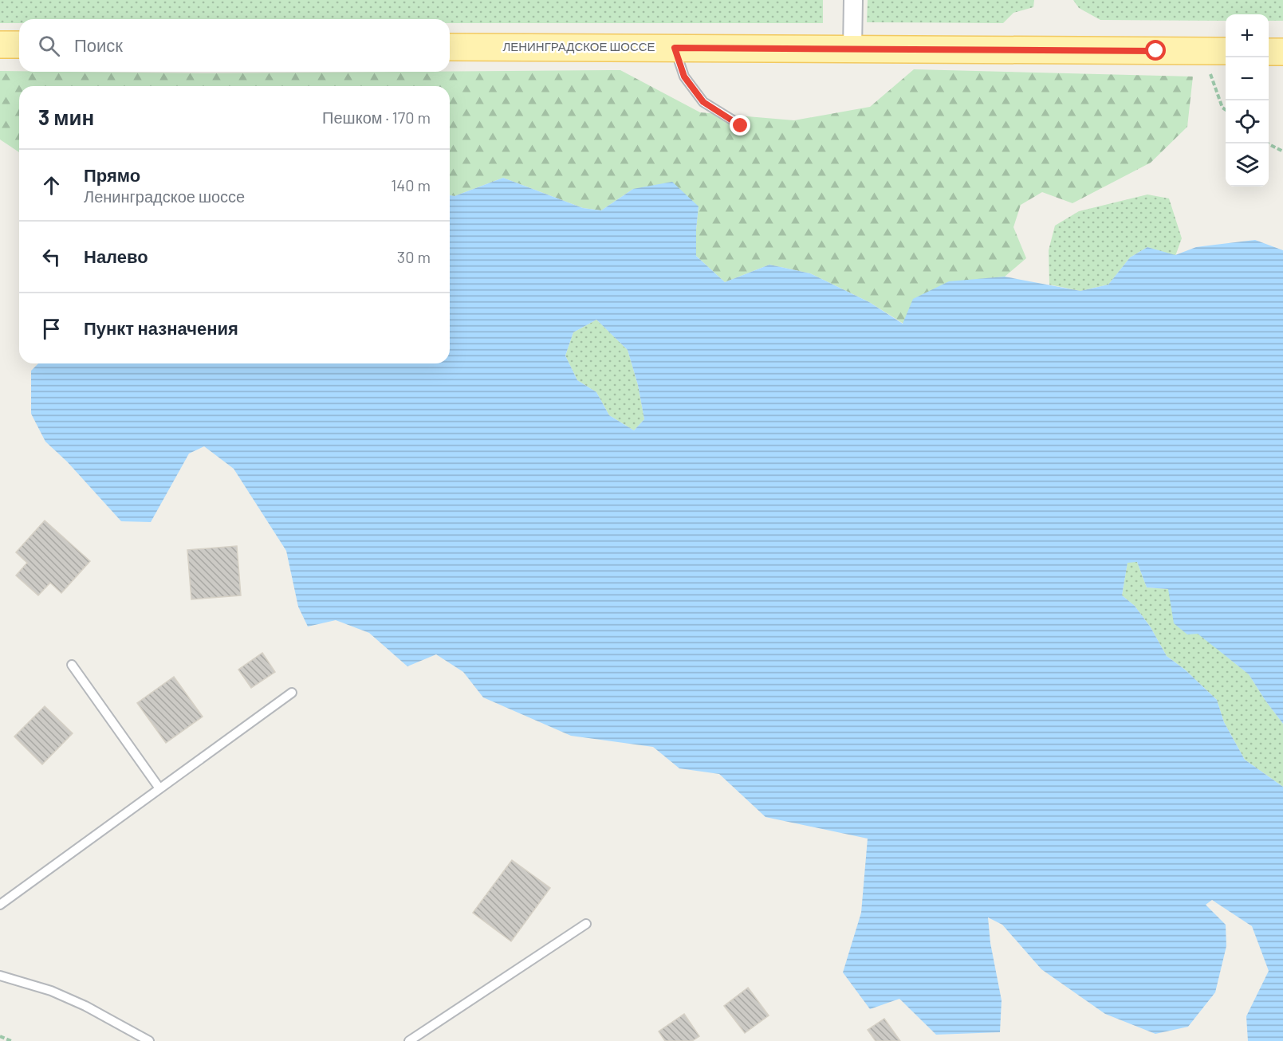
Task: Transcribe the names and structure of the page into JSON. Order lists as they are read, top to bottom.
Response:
{
  "streets": {
    "main road": ["ЛЕНИНГРАДСКОЕ ШОССЕ"]
  },
  "page": {
    "map_buttons": ["+", "−"],
    "search": "Поиск",
    "heading": ["3 мин", "Пешком · 170 m"],
    "list": [
      ["Прямо", "Ленинградское шоссе", "140 m"],
      ["Налево", "30 m"],
      "Пункт назначения"
    ]
  }
}
